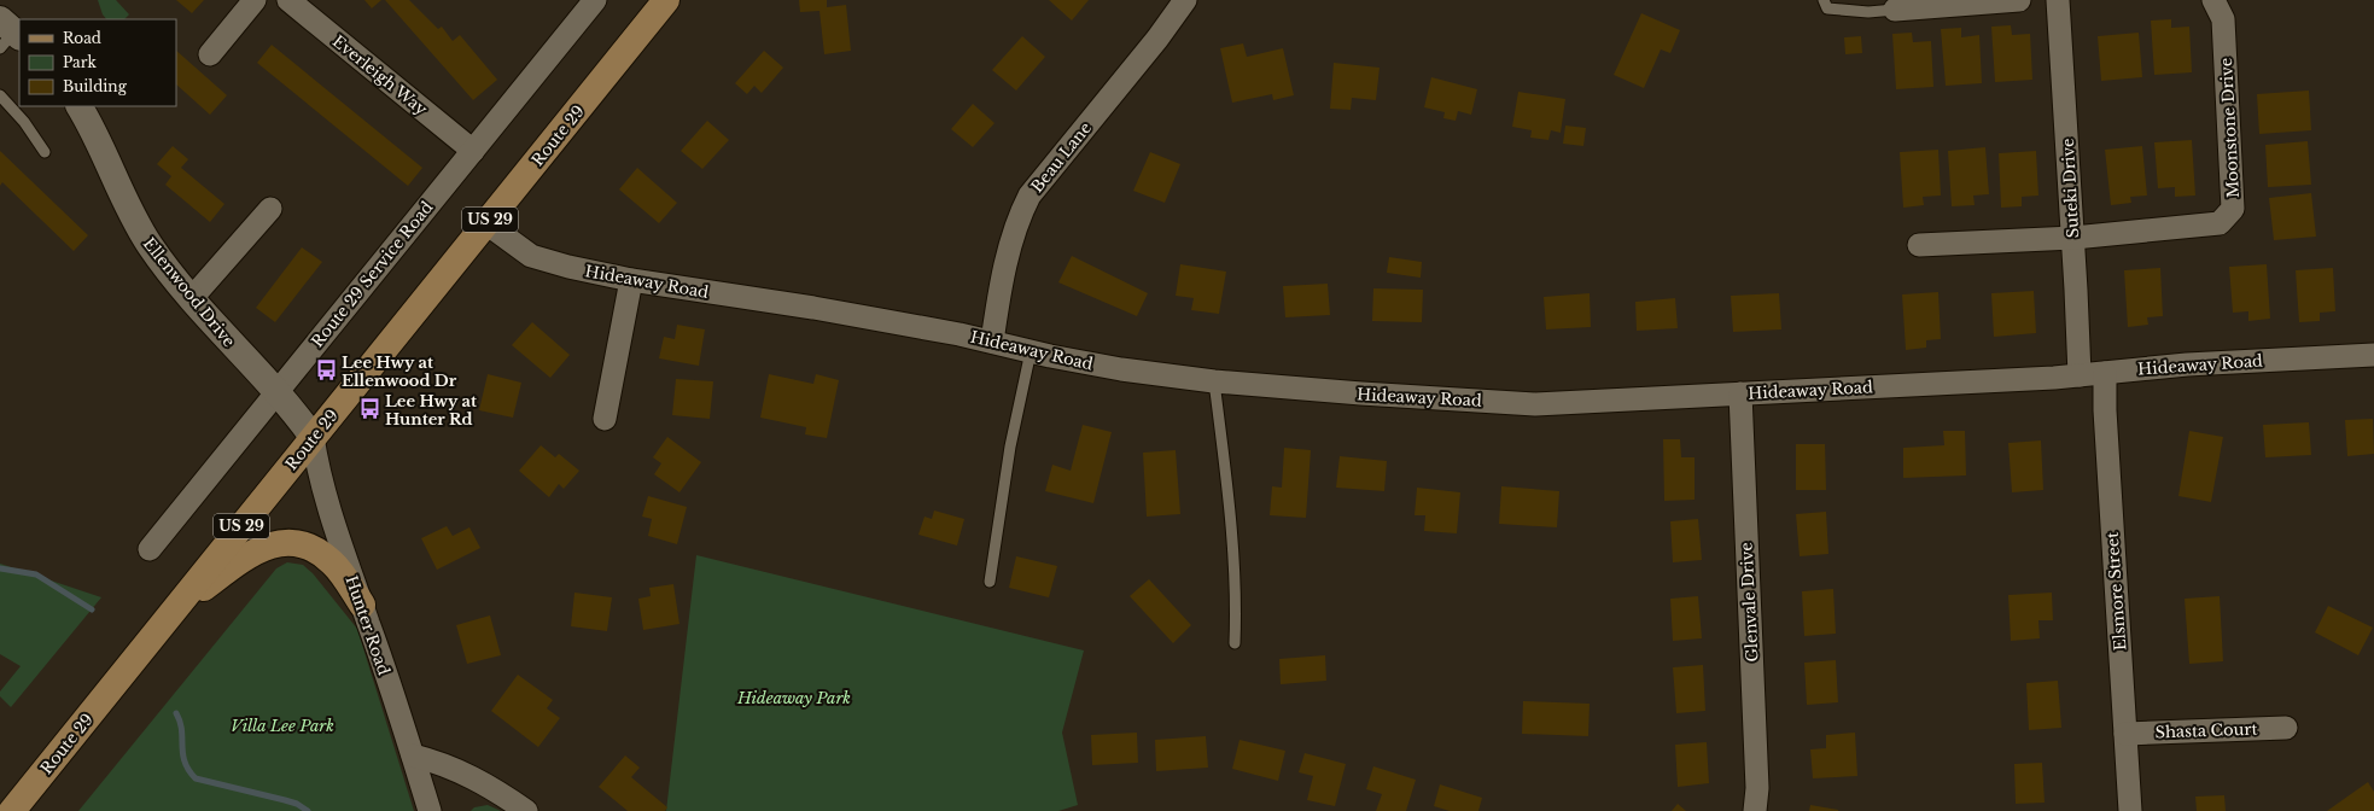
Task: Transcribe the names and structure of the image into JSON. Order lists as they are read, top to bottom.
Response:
{
  "streets": {
    "main road": ["Route 29", "US 29"],
    "street": [
      "Everleigh Way",
      "Moonstone Drive",
      "Beau Lane",
      "Suteki Drive",
      "Route 29 Service Road",
      "Hideaway Road",
      "Ellenwood Drive",
      "Elsmore Street",
      "Glenvale Drive",
      "Hunter Road",
      "Shasta Court"
    ]
  },
  "crossings": [
    ["Everleigh Way", "Route 29 Service Road"],
    ["Moonstone Drive", "Suteki Drive"],
    ["Route 29", "Hideaway Road"],
    ["Route 29", "Ellenwood Drive"],
    ["Route 29", "Hunter Road"],
    ["Beau Lane", "Hideaway Road"],
    ["Suteki Drive", "Hideaway Road"],
    ["Route 29 Service Road", "Ellenwood Drive"],
    ["Hideaway Road", "Elsmore Street"],
    ["Hideaway Road", "Glenvale Drive"],
    ["Ellenwood Drive", "Hunter Road"],
    ["Elsmore Street", "Shasta Court"]
  ],
  "parks": ["Hideaway Park", "Villa Lee Park"],
  "places": {
    "bus stop": ["Lee Hwy at Ellenwood Dr", "Lee Hwy at Hunter Rd"]
  },
  "legend": ["Road", "Park", "Building"]
}
